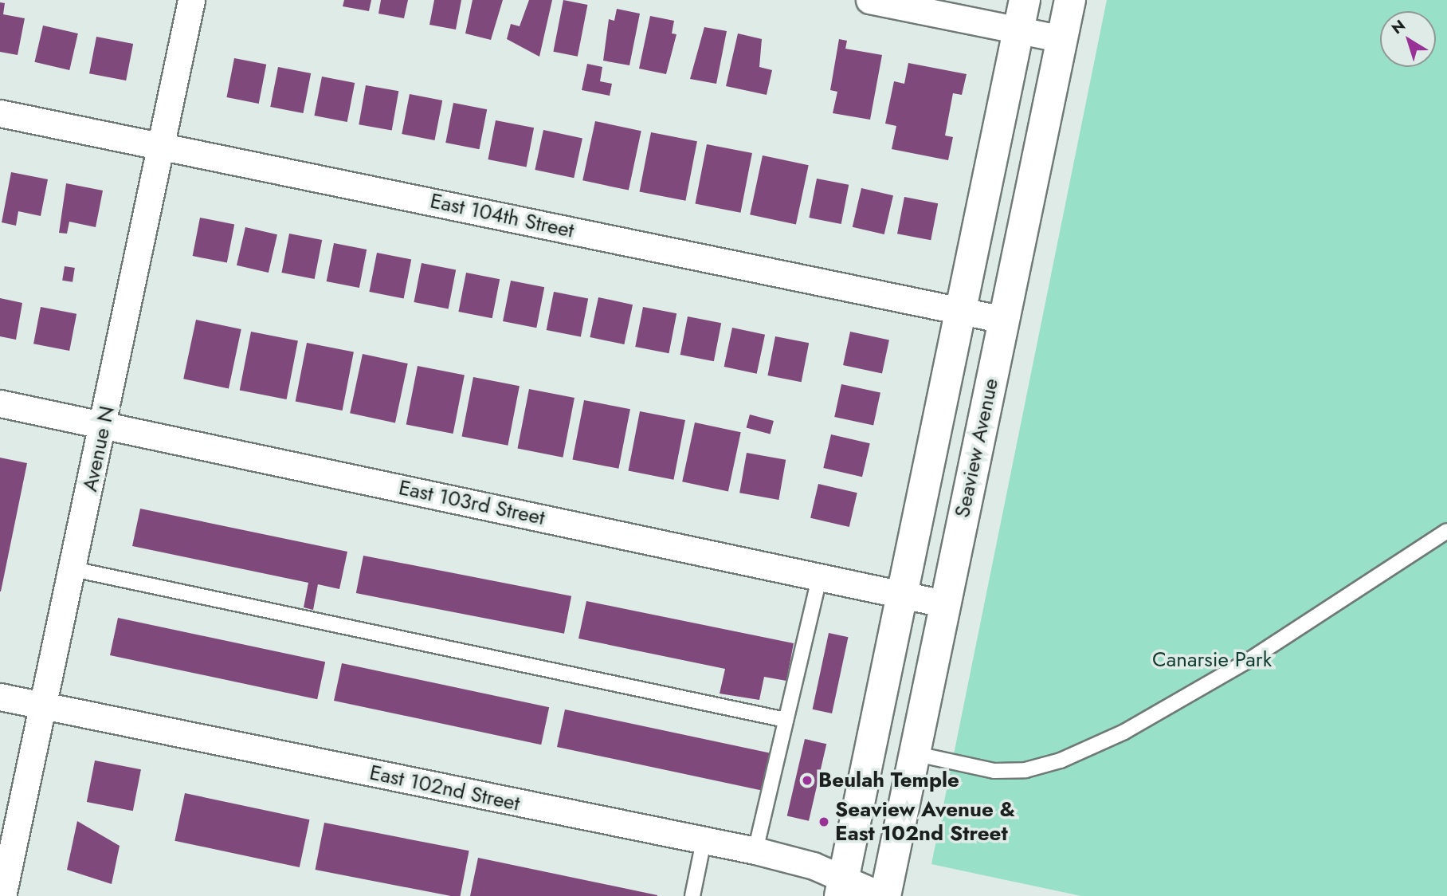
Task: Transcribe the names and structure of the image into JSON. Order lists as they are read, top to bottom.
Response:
{
  "streets": {
    "street": [
      "East 104th Street",
      "Seaview Avenue",
      "Avenue N",
      "East 103rd Street",
      "East 102nd Street"
    ]
  },
  "crossings": [
    ["East 104th Street", "Seaview Avenue"],
    ["East 104th Street", "Avenue N"],
    ["Seaview Avenue", "East 103rd Street"],
    ["Seaview Avenue", "East 102nd Street"],
    ["Avenue N", "East 103rd Street"],
    ["Avenue N", "East 102nd Street"]
  ],
  "parks": ["Canarsie Park"],
  "places": ["Beulah Temple", "Seaview Avenue & East 102nd Street"],
  "north": "top left"
}
